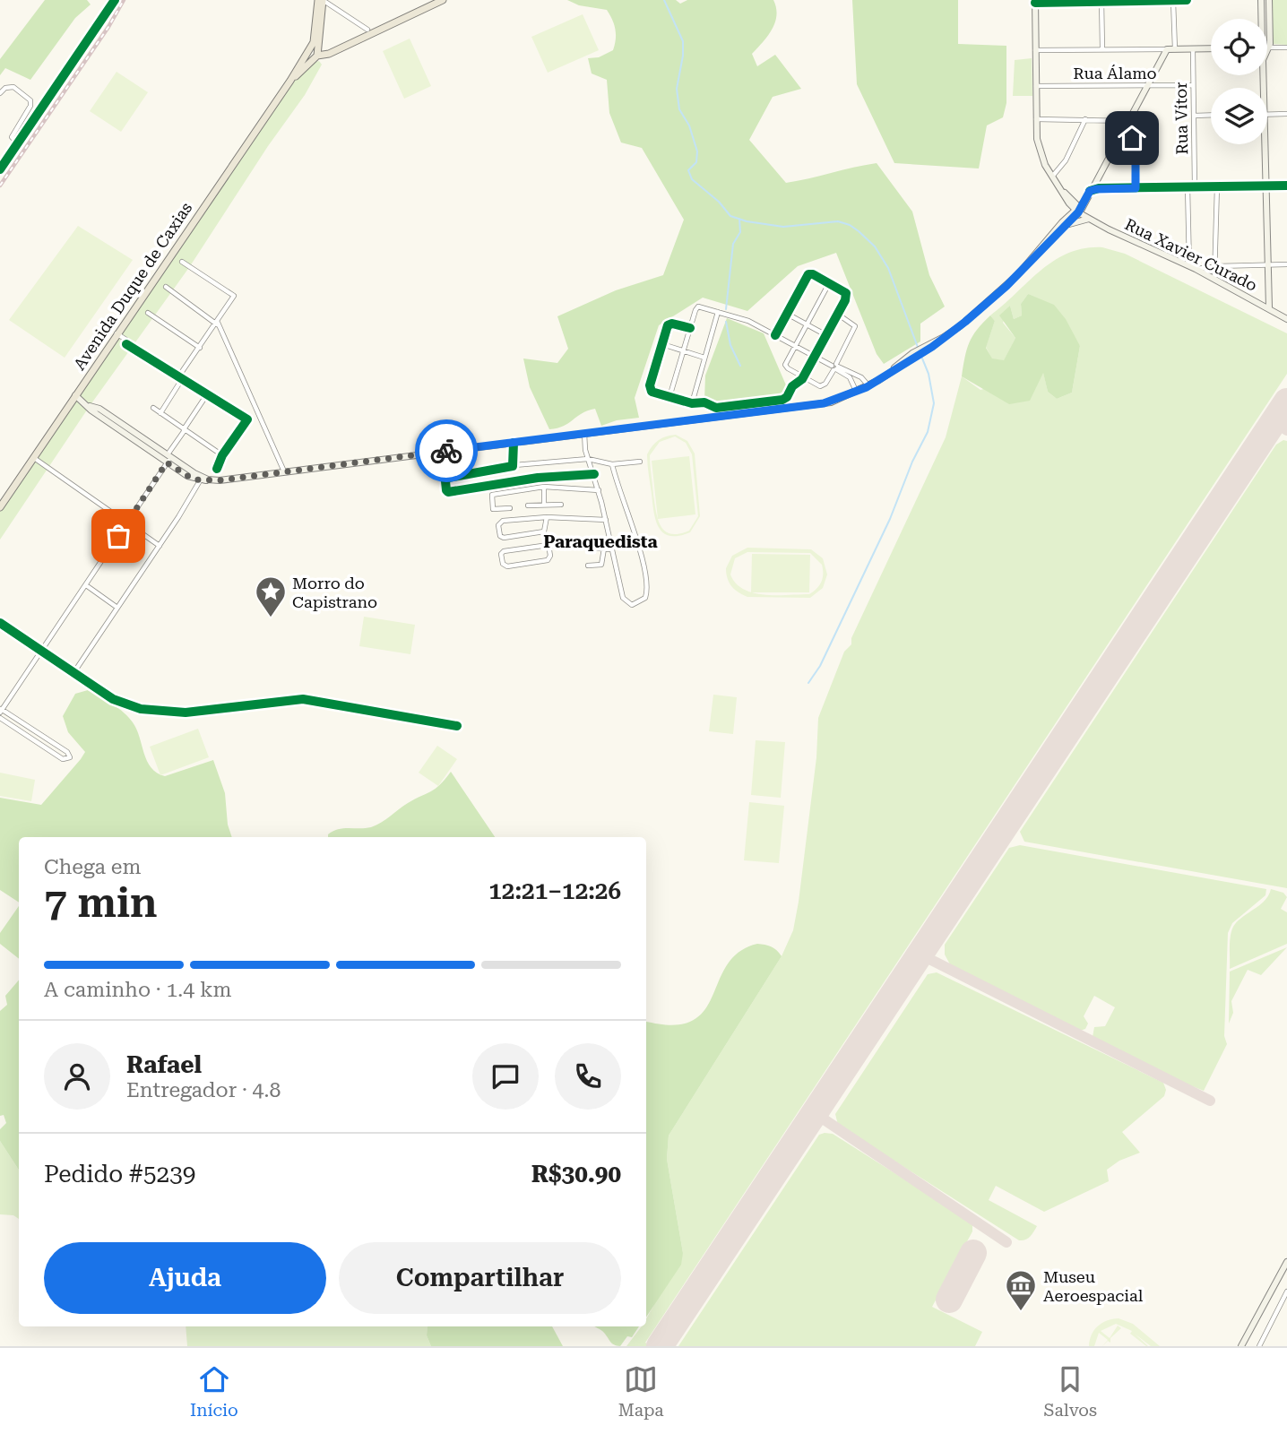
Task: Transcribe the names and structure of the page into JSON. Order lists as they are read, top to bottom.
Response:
{
  "streets": {
    "main road": ["Rua Xavier Curado", "Avenida Duque de Caxias"],
    "street": ["Rua Álamo", "Rua Vítor"]
  },
  "crossings": [
    ["Rua Álamo", "Rua Vítor"],
    ["Rua Álamo", "Rua Xavier Curado"]
  ],
  "districts": ["Paraquedista"],
  "places": {
    "place": ["Morro do Capistrano"],
    "museum": ["Museu Aeroespacial"]
  },
  "page": {
    "heading": ["7 min", "Chega em", "12:21–12:26"],
    "panel": [
      "Rafael",
      "Entregador · 4.8",
      "Pedido #5239",
      "R$30.90"
    ],
    "bar": "A caminho · 1.4 km",
    "buttons": ["Ajuda", "Compartilhar"],
    "tabs": ["Início", "Mapa", "Salvos"]
  }
}
